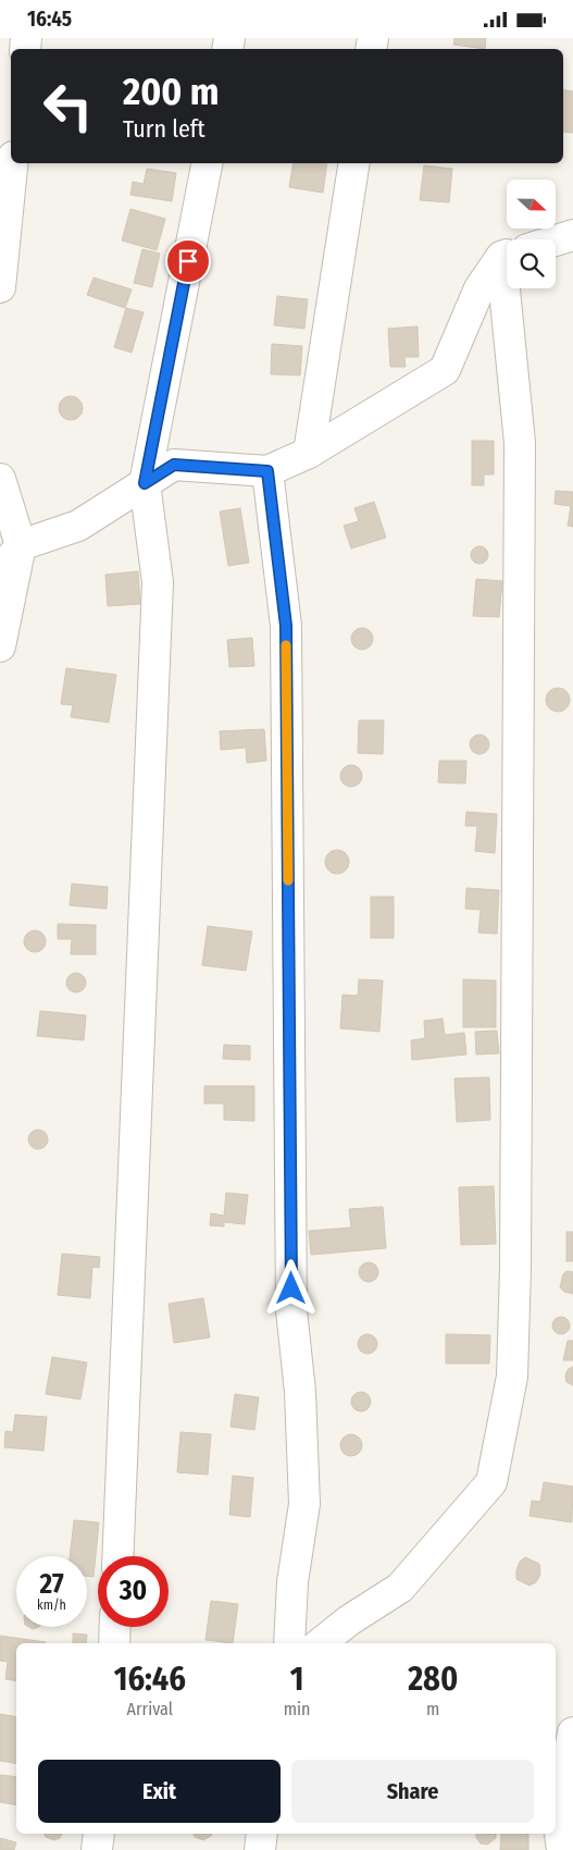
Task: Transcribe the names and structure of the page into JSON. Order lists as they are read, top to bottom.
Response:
{
  "north": "right",
  "page": {
    "status": "16:45",
    "turn": ["200 m", "Turn left"],
    "speed": "27 km/h",
    "limit": "30",
    "eta": [
      "16:46",
      "Arrival",
      "1",
      "min",
      "280",
      "m"
    ],
    "buttons": ["Exit", "Share"]
  }
}
